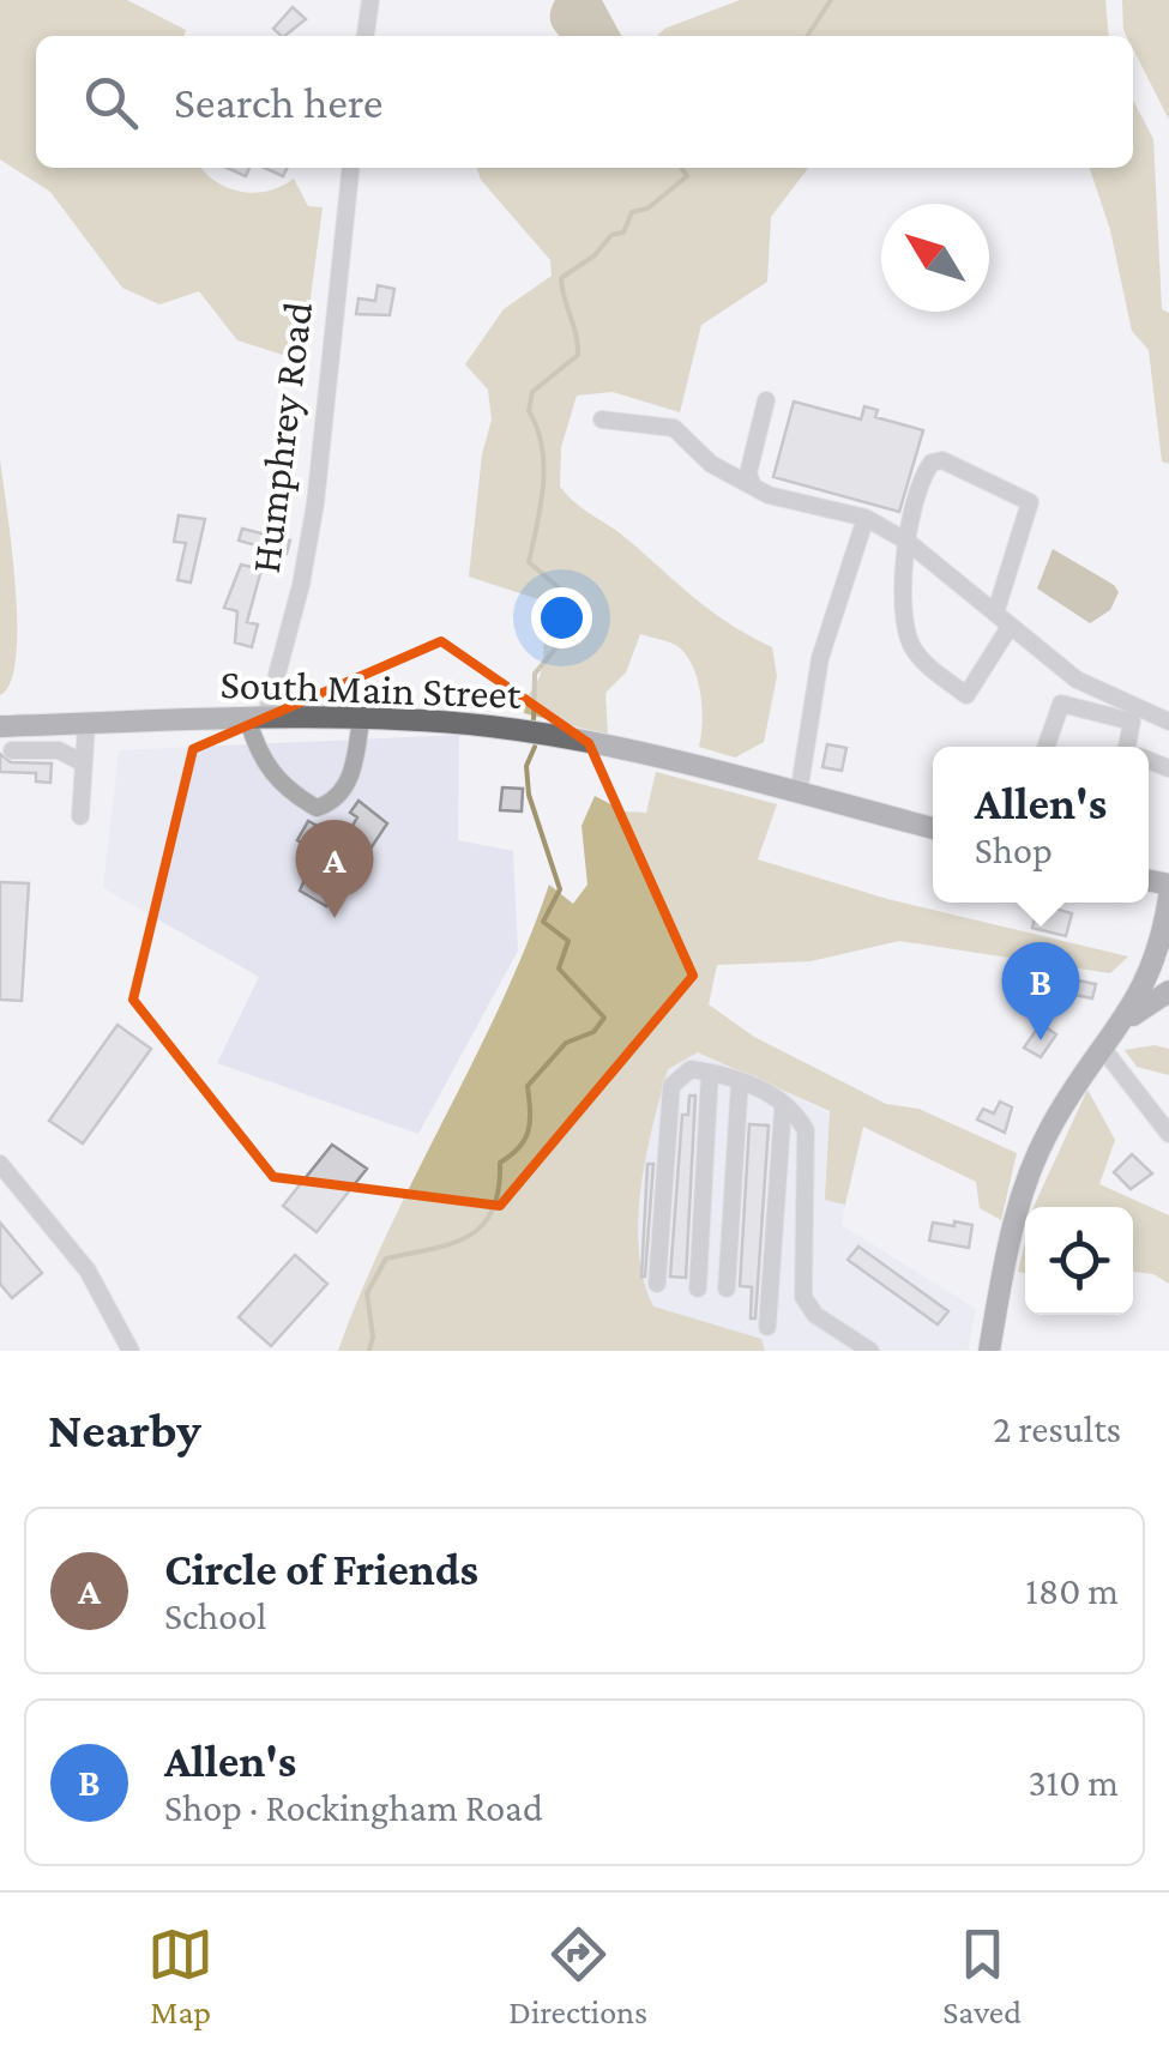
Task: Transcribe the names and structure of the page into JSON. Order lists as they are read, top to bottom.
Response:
{
  "streets": {
    "main road": ["South Main Street"],
    "street": ["Humphrey Road"]
  },
  "crossings": [
    ["Humphrey Road", "South Main Street"]
  ],
  "north": "top left",
  "page": {
    "search": "Search here",
    "popup": ["Allen's", "Shop"],
    "pins": ["A", "B"],
    "heading": ["Nearby", "2 results"],
    "list": [
      {
        "mark": "A",
        "name": "Circle of Friends",
        "note": "School",
        "value": "180 m"
      },
      {
        "mark": "B",
        "name": "Allen's",
        "note": "Shop · Rockingham Road",
        "value": "310 m"
      }
    ],
    "nav": ["Map", "Directions", "Saved"]
  }
}
